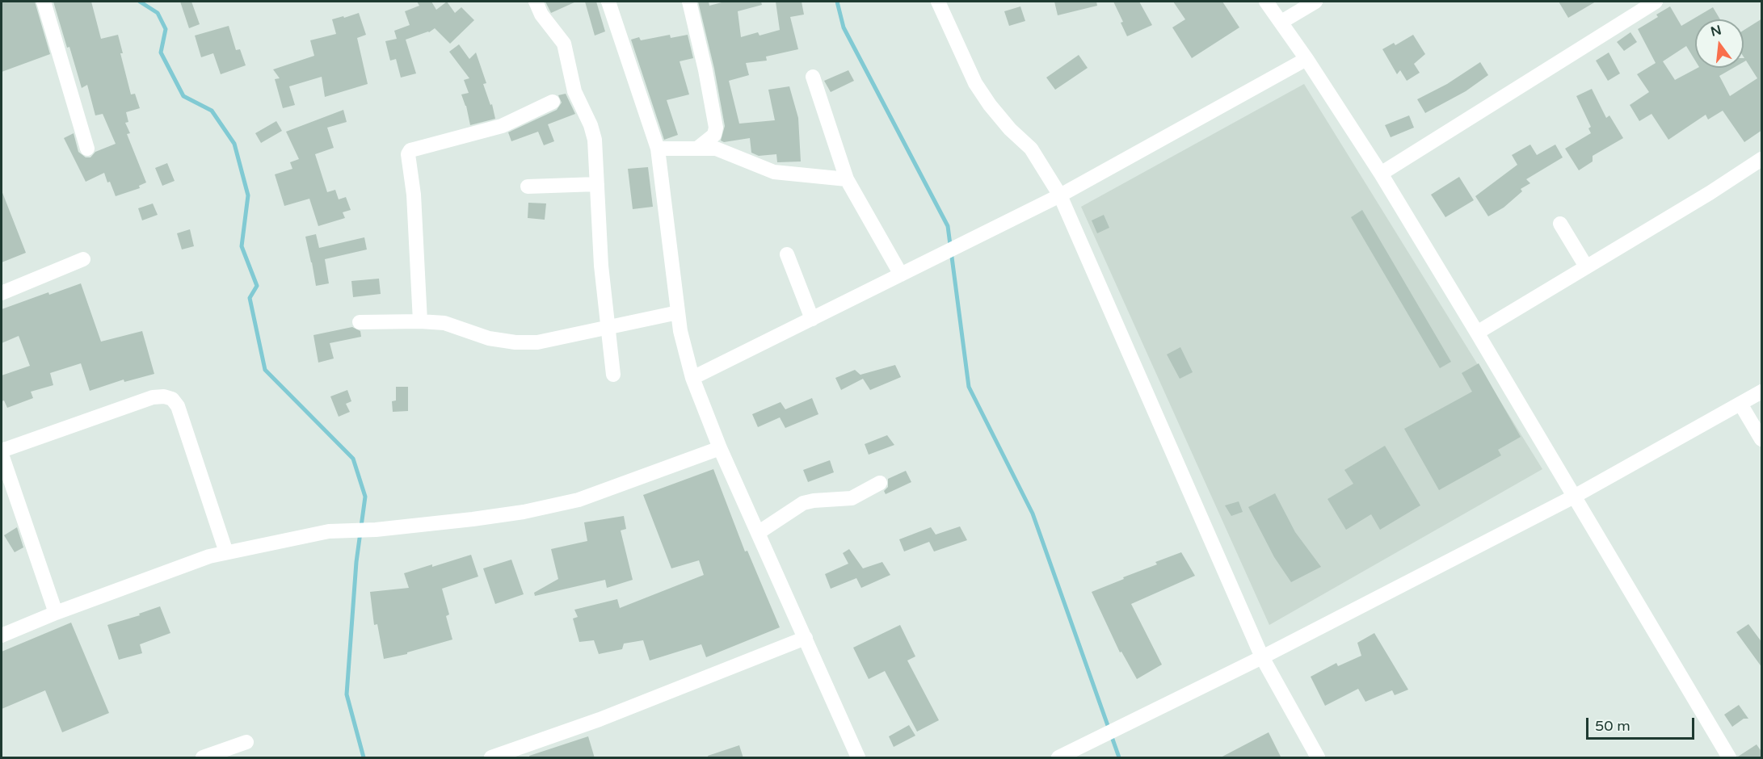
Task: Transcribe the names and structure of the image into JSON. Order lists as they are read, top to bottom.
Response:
{
  "scale_bar": "50 m",
  "north": "top"
}
